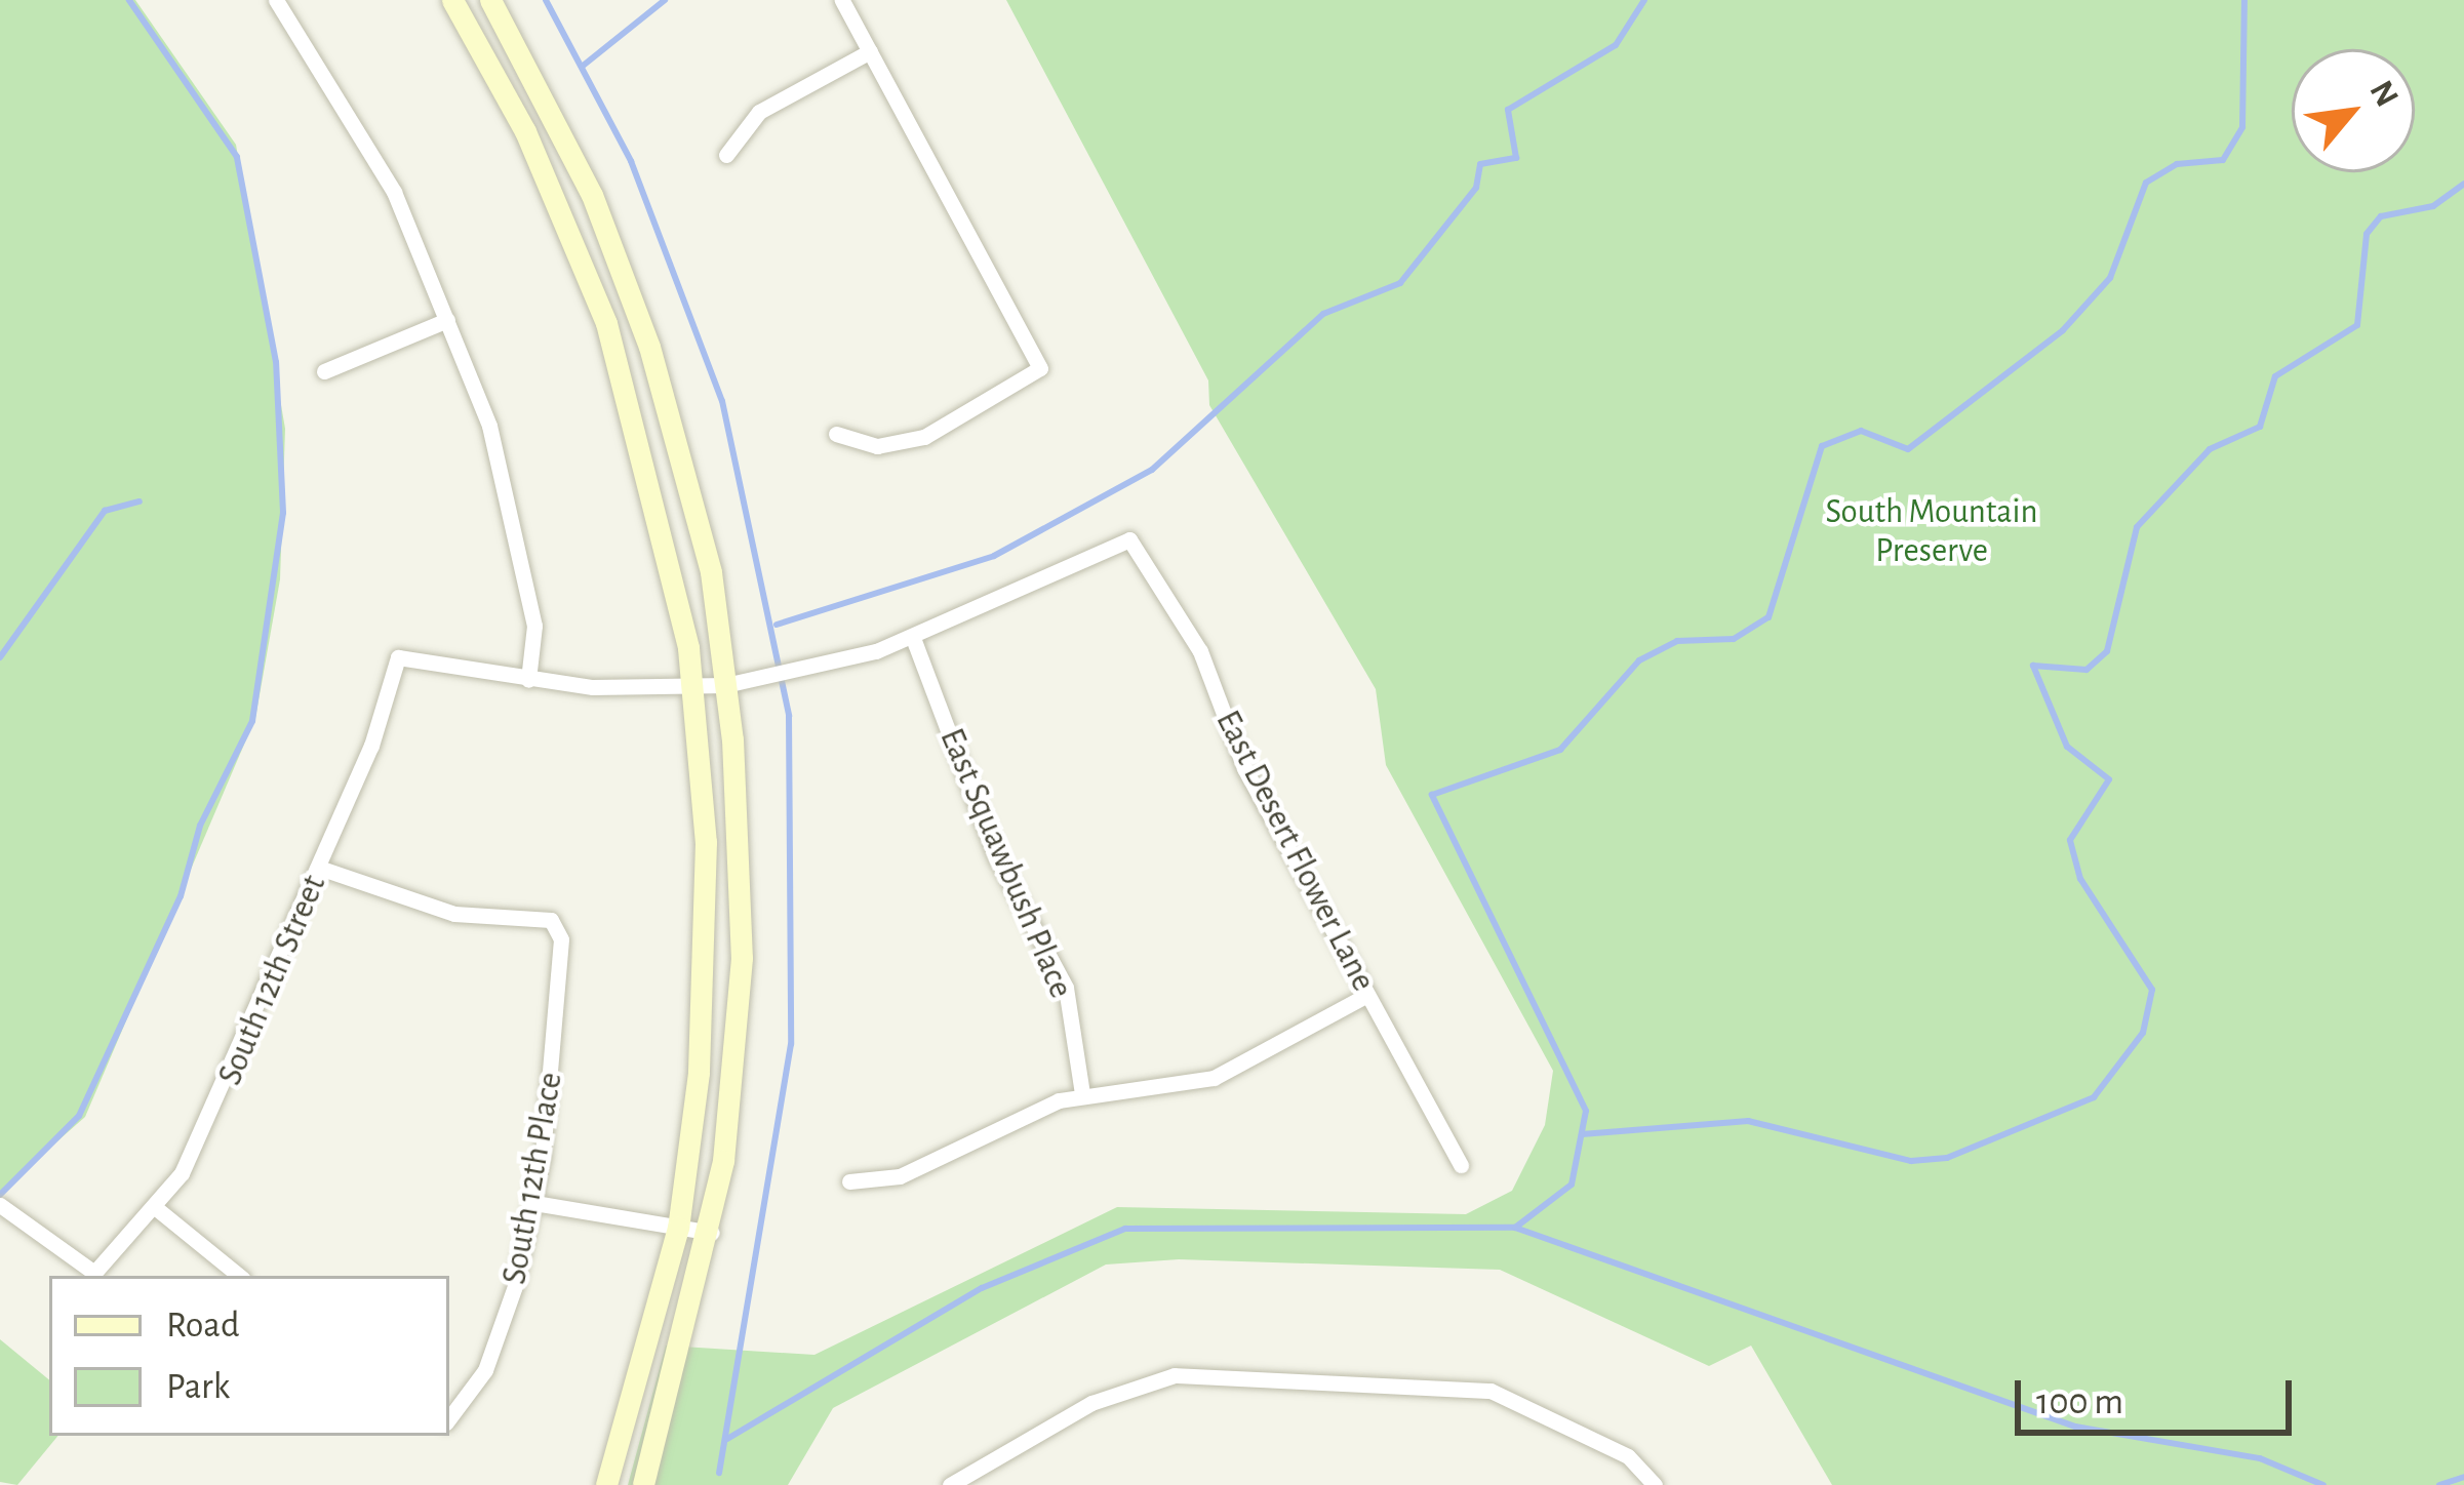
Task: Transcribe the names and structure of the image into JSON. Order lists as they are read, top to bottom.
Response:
{
  "streets": {
    "street": [
      "East Desert Flower Lane",
      "East Squawbush Place",
      "South 12th Street",
      "South 12th Place"
    ]
  },
  "crossings": [
    ["East Desert Flower Lane", "East Squawbush Place"],
    ["South 12th Street", "South 12th Place"]
  ],
  "parks": ["South Mountain Preserve"],
  "legend": ["Road", "Park"],
  "scale_bar": "100 m",
  "north": "top right"
}
